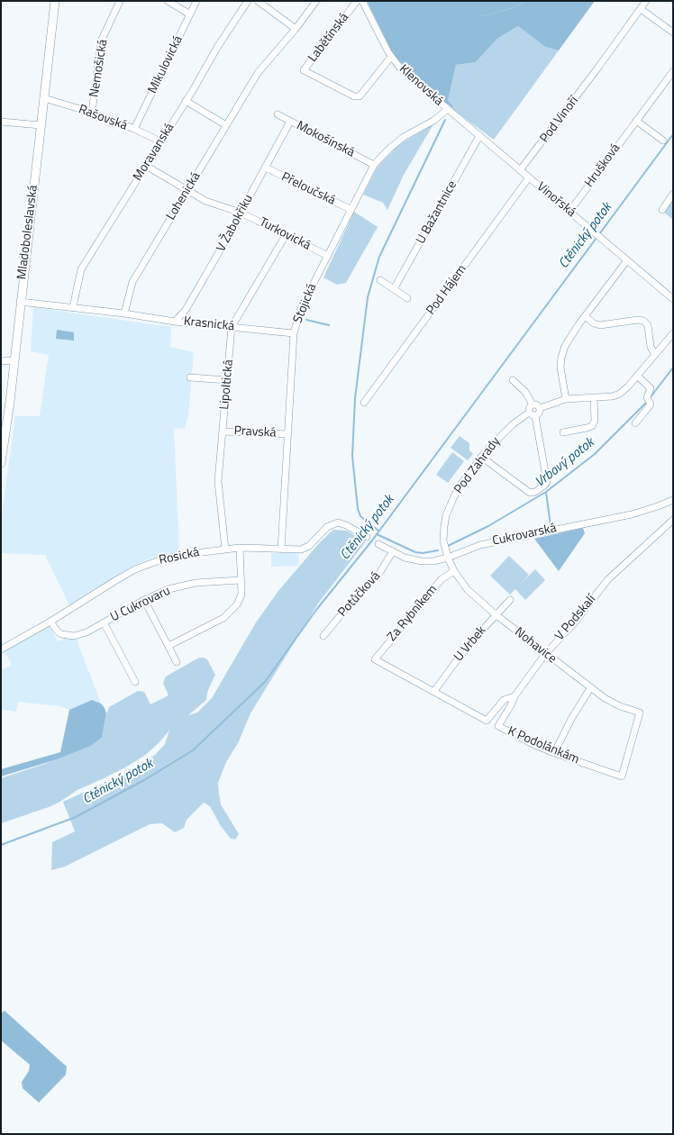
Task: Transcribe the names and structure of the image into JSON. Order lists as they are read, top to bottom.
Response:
{
  "streets": {
    "main road": ["Mladoboleslavská"],
    "street": [
      "Labětínská",
      "Mikulovická",
      "Nemošická",
      "Klenovská",
      "Rašovská",
      "Pod Vinoří",
      "Mokošínská",
      "Moravanská",
      "Hrušková",
      "Přeloučská",
      "Lohenická",
      "Vinořská",
      "U Bažantnice",
      "V Žabokřiku",
      "Turkovická",
      "Pod Hájem",
      "Stojická",
      "Krasnická",
      "Lipoltická",
      "Pravská",
      "Pod Zahrady",
      "Cukrovarská",
      "Rosická",
      "Potůčková",
      "U Cukrovaru",
      "Za Rybníkem",
      "V Podskalí",
      "U Vrbek",
      "Nohavice",
      "K Podolánkám"
    ]
  },
  "crossings": [
    ["Labětínská", "Klenovská"],
    ["Mikulovická", "Rašovská"],
    ["Nemošická", "Rašovská"],
    ["Klenovská", "Vinořská"],
    ["Klenovská", "U Bažantnice"],
    ["Klenovská", "Stojická"],
    ["Rašovská", "Moravanská"],
    ["Rašovská", "Mladoboleslavská"],
    ["Pod Vinoří", "Vinořská"],
    ["Mokošínská", "V Žabokřiku"],
    ["Mokošínská", "Stojická"],
    ["Moravanská", "Turkovická"],
    ["Hrušková", "Vinořská"],
    ["Přeloučská", "V Žabokřiku"],
    ["Přeloučská", "Stojická"],
    ["Lohenická", "Turkovická"],
    ["Lohenická", "Krasnická"],
    ["Vinořská", "U Bažantnice"],
    ["Vinořská", "Pod Hájem"],
    ["V Žabokřiku", "Turkovická"],
    ["V Žabokřiku", "Krasnická"],
    ["Turkovická", "Stojická"],
    ["Turkovická", "Lipoltická"],
    ["Stojická", "Krasnická"],
    ["Stojická", "Pravská"],
    ["Stojická", "Rosická"],
    ["Krasnická", "Lipoltická"],
    ["Lipoltická", "Pravská"],
    ["Lipoltická", "Rosická"],
    ["Pod Zahrady", "Cukrovarská"],
    ["Pod Zahrady", "Nohavice"],
    ["Cukrovarská", "Potůčková"],
    ["Cukrovarská", "Nohavice"],
    ["Rosická", "U Cukrovaru"],
    ["Za Rybníkem", "V Podskalí"],
    ["Za Rybníkem", "U Vrbek"],
    ["Za Rybníkem", "Nohavice"],
    ["V Podskalí", "U Vrbek"],
    ["V Podskalí", "Nohavice"],
    ["V Podskalí", "K Podolánkám"],
    ["U Vrbek", "Nohavice"],
    ["Nohavice", "K Podolánkám"]
  ],
  "water": ["Ctěnický potok", "Vrbový potok"]
}
